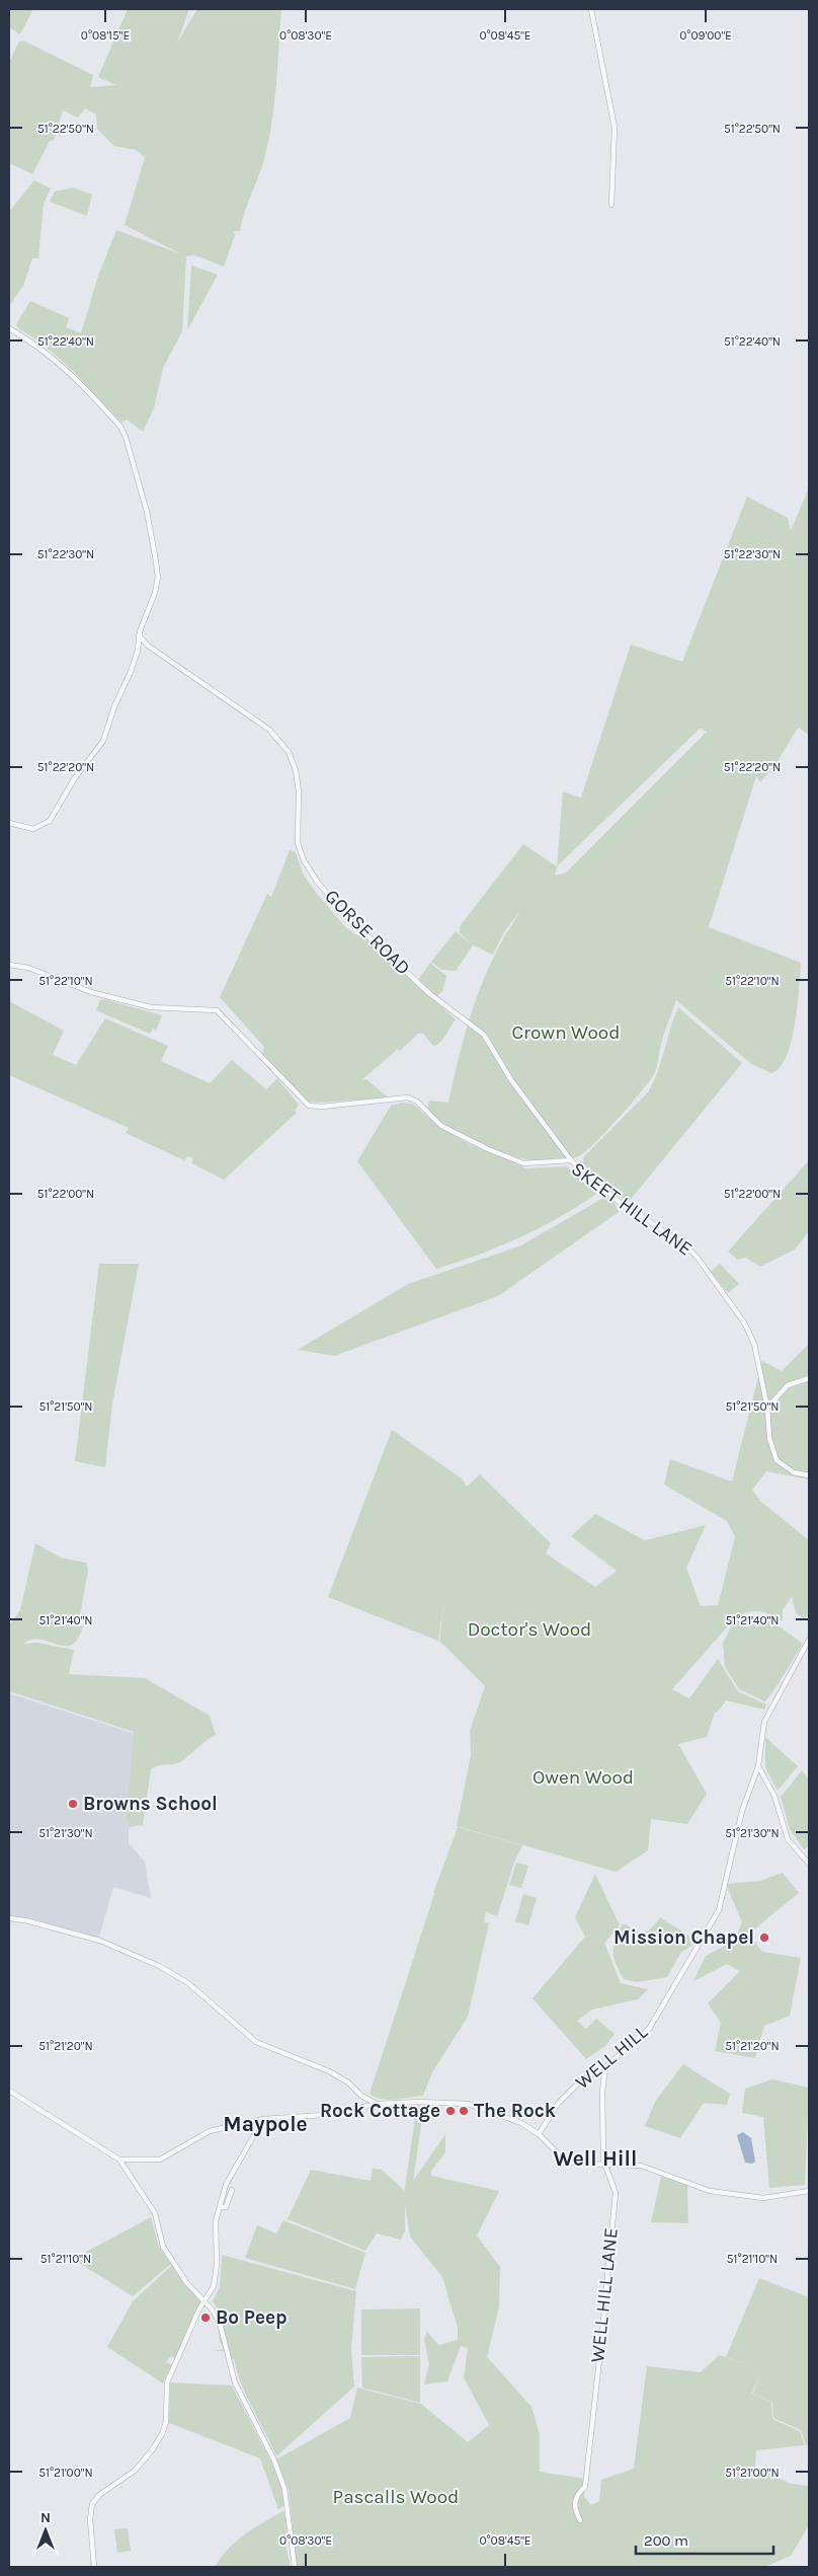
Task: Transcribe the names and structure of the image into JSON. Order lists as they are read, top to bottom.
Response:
{
  "streets": {
    "street": [
      "GORSE ROAD",
      "SKEET HILL LANE",
      "WELL HILL",
      "WELL HILL LANE"
    ]
  },
  "crossings": [
    ["GORSE ROAD", "SKEET HILL LANE"],
    ["WELL HILL", "WELL HILL LANE"]
  ],
  "districts": ["Maypole", "Well Hill"],
  "parks": [
    "Crown Wood",
    "Doctor's Wood",
    "Owen Wood",
    "Pascalls Wood"
  ],
  "places": [
    "Browns School",
    "Mission Chapel",
    "Rock Cottage",
    "The Rock",
    "Bo Peep"
  ],
  "scale_bar": "200 m",
  "north": "top",
  "coordinates": [
    "0°08'15\"E",
    "0°08'30\"E",
    "0°08'45\"E",
    "0°09'00\"E",
    "51°22'50\"N",
    "51°22'40\"N",
    "51°22'30\"N",
    "51°22'20\"N",
    "51°22'10\"N",
    "51°22'00\"N",
    "51°21'50\"N",
    "51°21'40\"N",
    "51°21'30\"N",
    "51°21'20\"N",
    "51°21'10\"N",
    "51°21'00\"N"
  ]
}
